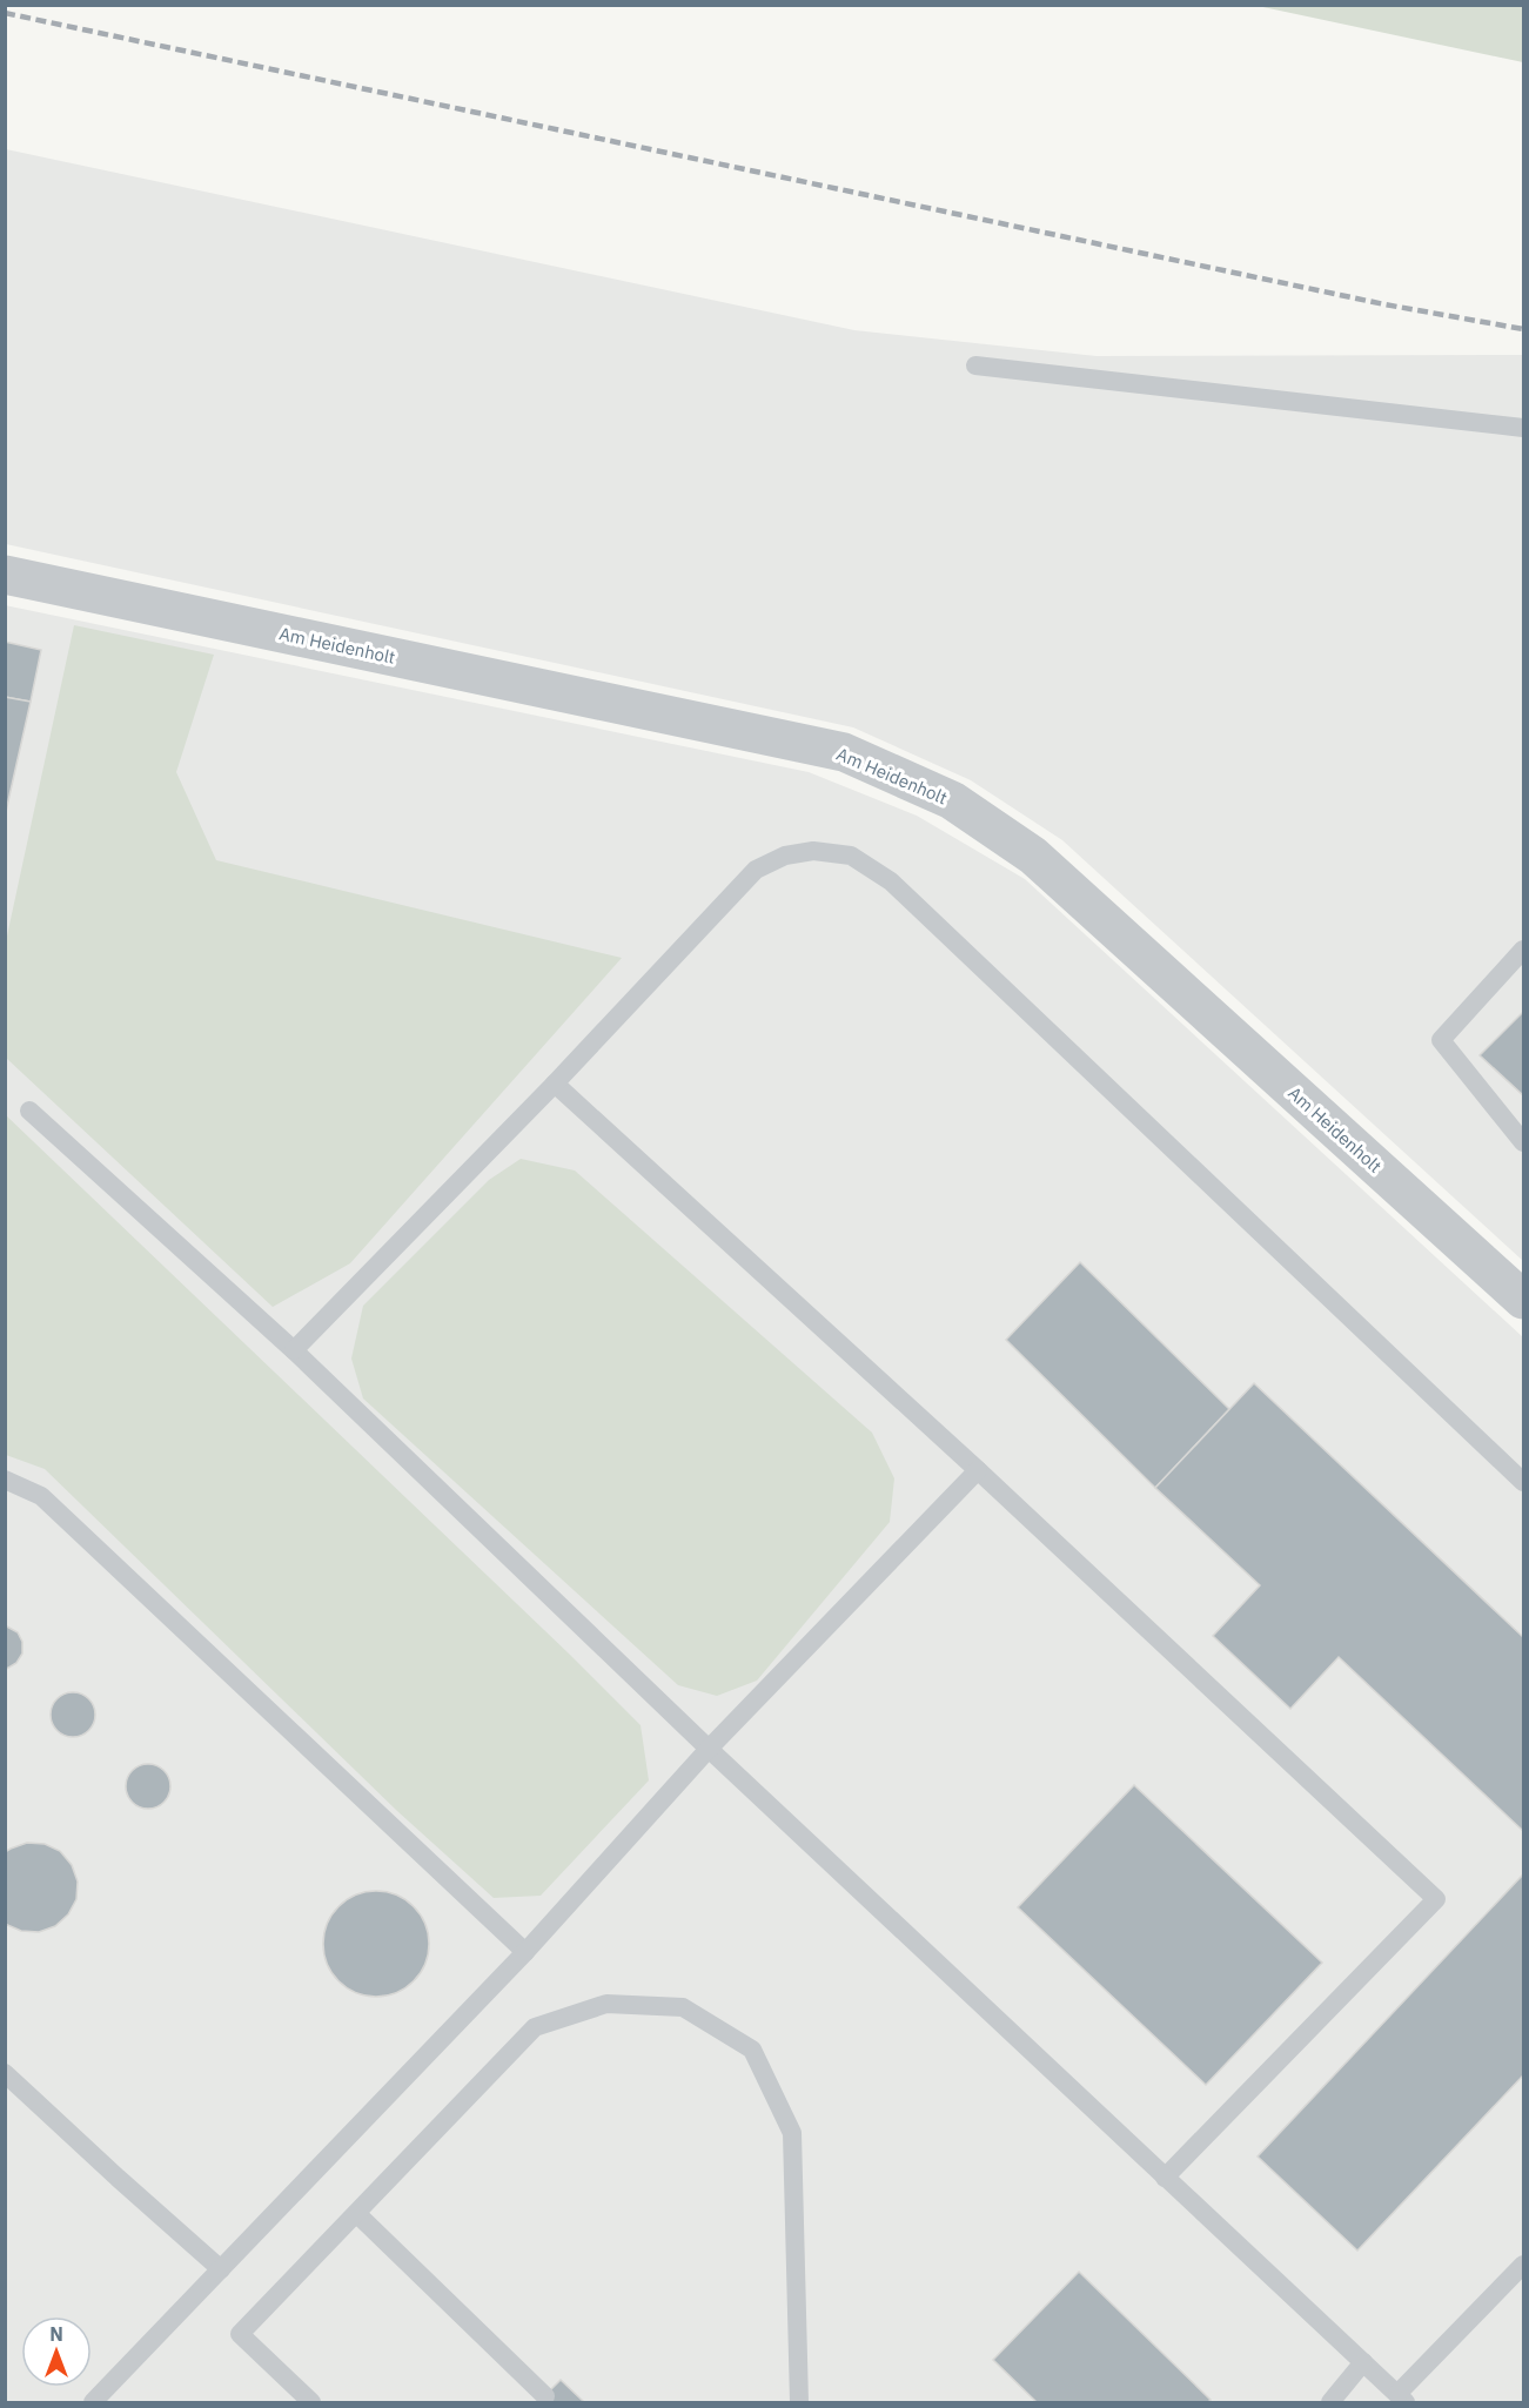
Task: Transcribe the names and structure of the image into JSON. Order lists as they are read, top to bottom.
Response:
{
  "streets": {
    "street": ["Am Heidenholt"]
  },
  "north": "top"
}
